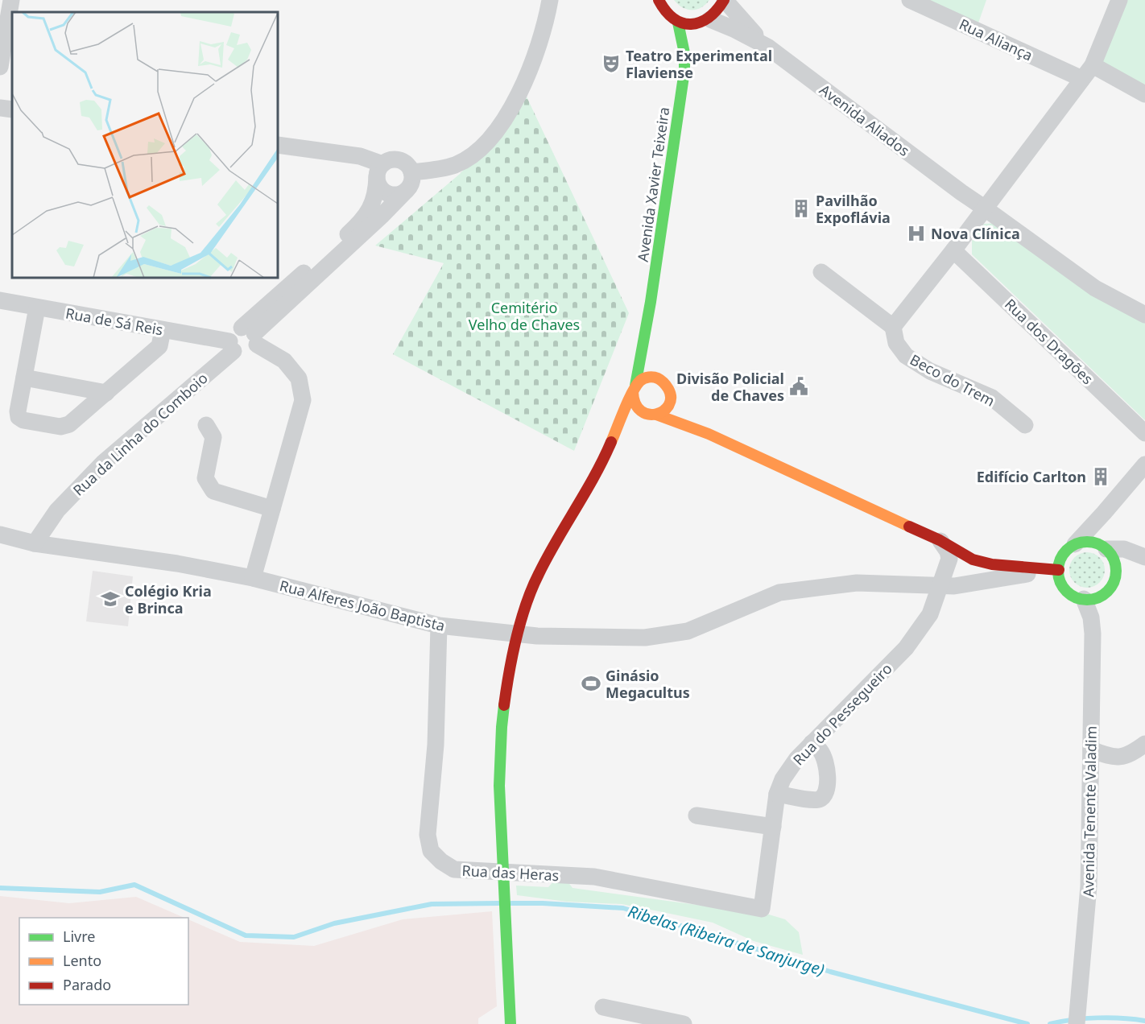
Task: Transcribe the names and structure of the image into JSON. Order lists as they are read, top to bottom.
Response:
{
  "streets": {
    "main road": ["Avenida Xavier Teixeira"],
    "street": [
      "Rua Aliança",
      "Avenida Aliados",
      "Rua de Sá Reis",
      "Rua dos Dragões",
      "Beco do Trem",
      "Rua da Linha do Comboio",
      "Rua Alferes João Baptista",
      "Rua do Pessegueiro",
      "Avenida Tenente Valadim",
      "Rua das Heras"
    ]
  },
  "crossings": [
    ["Rua de Sá Reis", "Rua da Linha do Comboio"],
    ["Rua da Linha do Comboio", "Rua Alferes João Baptista"],
    ["Rua Alferes João Baptista", "Rua do Pessegueiro"],
    ["Rua Alferes João Baptista", "Avenida Tenente Valadim"],
    ["Rua Alferes João Baptista", "Rua das Heras"],
    ["Rua do Pessegueiro", "Rua das Heras"]
  ],
  "water": ["Ribelas (Ribeira de Sanjurge)"],
  "parks": ["Cemitério Velho de Chaves"],
  "places": {
    "theatre": ["Teatro Experimental Flaviense"],
    "building": ["Pavilhão Expoflávia", "Edifício Carlton"],
    "hospital": ["Nova Clínica"],
    "public building": ["Divisão Policial de Chaves"],
    "school or university": ["Colégio Kria e Brinca"],
    "sports": ["Ginásio Megacultus"]
  },
  "legend": ["Livre", "Lento", "Parado"]
}
